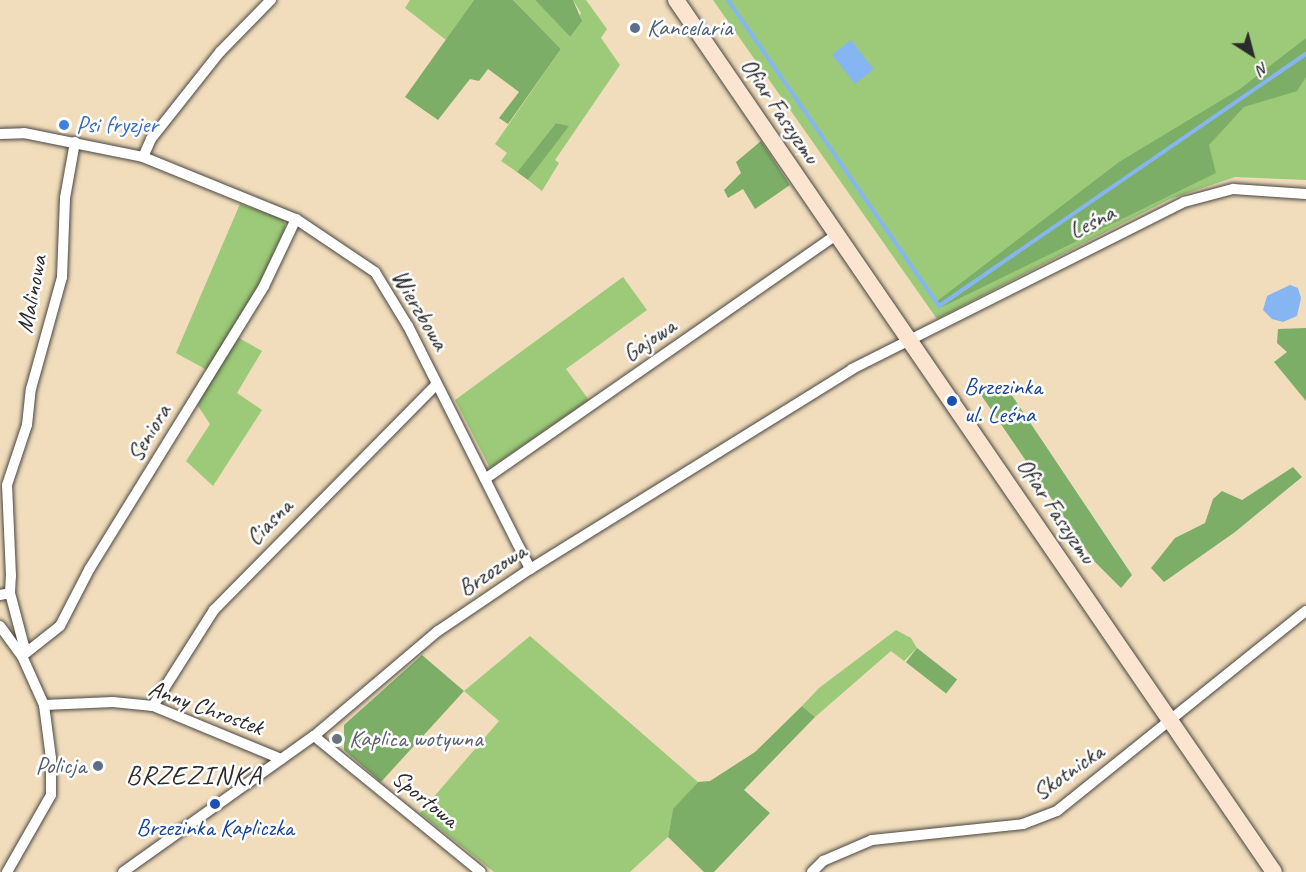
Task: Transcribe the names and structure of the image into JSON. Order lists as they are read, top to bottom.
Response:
{
  "streets": {
    "street": [
      "Ofiar Faszyzmu",
      "Leśna",
      "Malinowa",
      "Wierzbowa",
      "Gajowa",
      "Seniora",
      "Ciasna",
      "Brzozowa",
      "Anny Chrostek",
      "Skotnicka",
      "Sportowa"
    ]
  },
  "crossings": [
    ["Ofiar Faszyzmu", "Leśna"],
    ["Ofiar Faszyzmu", "Gajowa"],
    ["Ofiar Faszyzmu", "Brzozowa"],
    ["Ofiar Faszyzmu", "Skotnicka"],
    ["Leśna", "Brzozowa"],
    ["Malinowa", "Wierzbowa"],
    ["Malinowa", "Seniora"],
    ["Wierzbowa", "Gajowa"],
    ["Wierzbowa", "Seniora"],
    ["Wierzbowa", "Ciasna"],
    ["Wierzbowa", "Brzozowa"],
    ["Ciasna", "Anny Chrostek"],
    ["Brzozowa", "Anny Chrostek"],
    ["Brzozowa", "Sportowa"]
  ],
  "districts": ["BRZEZINKA"],
  "places": [
    "Kancelaria",
    "Psi fryzjer",
    "Brzezinka ul. Leśna",
    "Kaplica wotywna",
    "Policja",
    "Brzezinka Kapliczka"
  ],
  "north": "bottom right"
}
